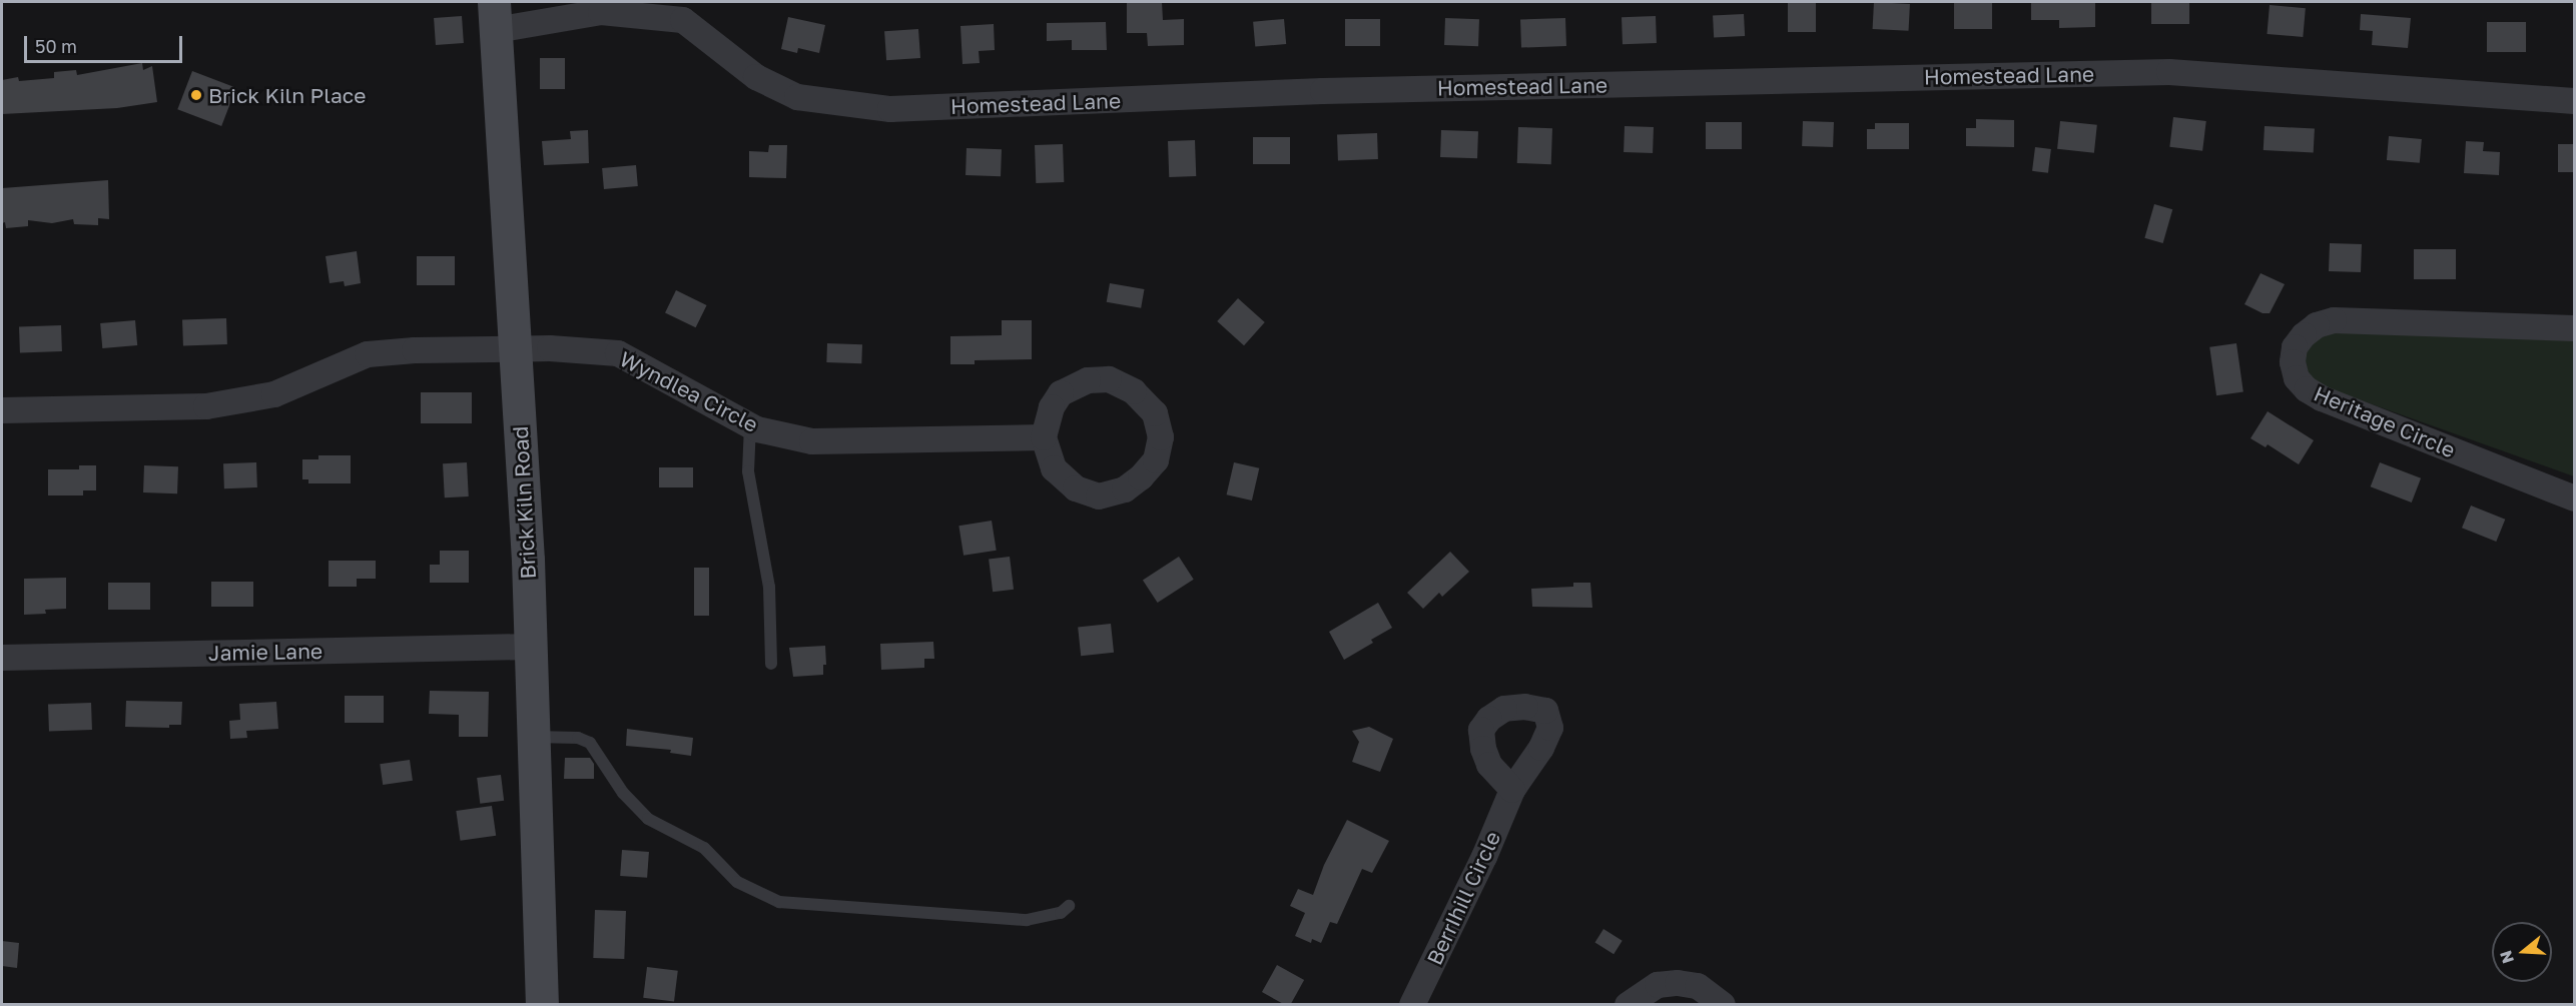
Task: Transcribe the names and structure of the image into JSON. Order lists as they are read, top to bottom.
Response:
{
  "streets": {
    "main road": ["Brick Kiln Road"],
    "street": [
      "Homestead Lane",
      "Wyndlea Circle",
      "Heritage Circle",
      "Jamie Lane",
      "BerrIhill Circle"
    ]
  },
  "crossings": [
    ["Homestead Lane", "Brick Kiln Road"],
    ["Wyndlea Circle", "Brick Kiln Road"],
    ["Brick Kiln Road", "Jamie Lane"]
  ],
  "places": ["Brick Kiln Place"],
  "scale_bar": "50 m",
  "north": "left"
}
